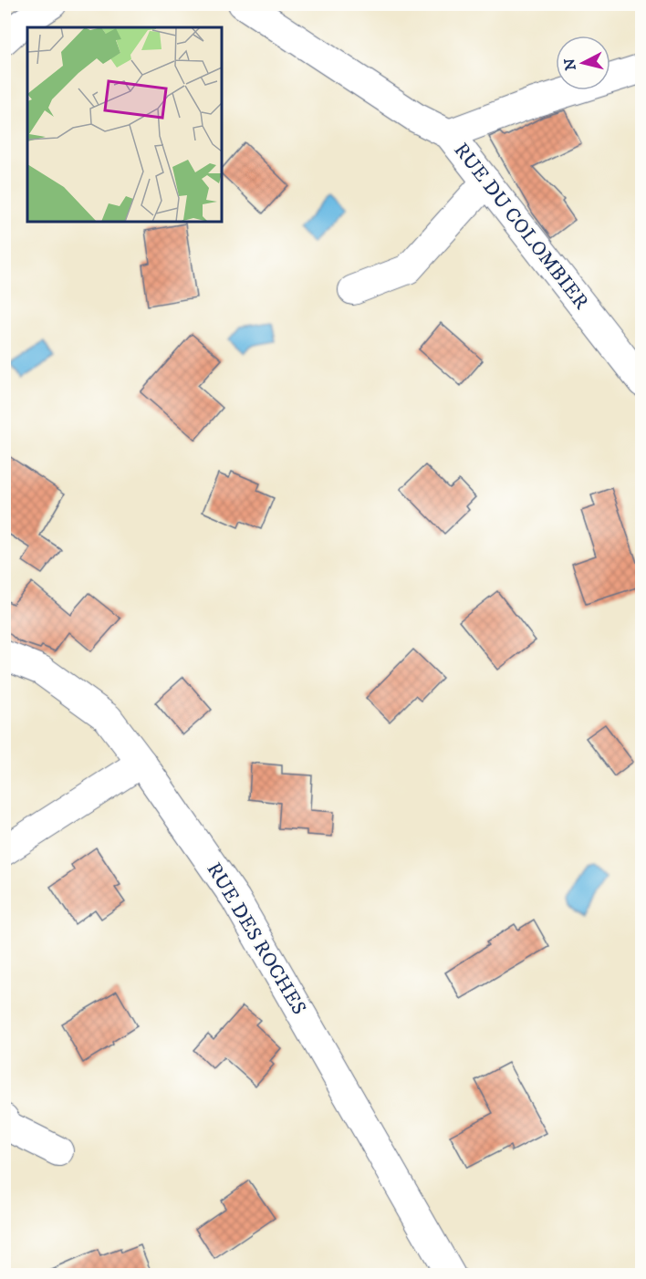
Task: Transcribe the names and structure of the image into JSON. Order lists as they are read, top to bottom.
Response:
{
  "streets": {
    "street": ["RUE DU COLOMBIER", "RUE DES ROCHES"]
  },
  "north": "left"
}
